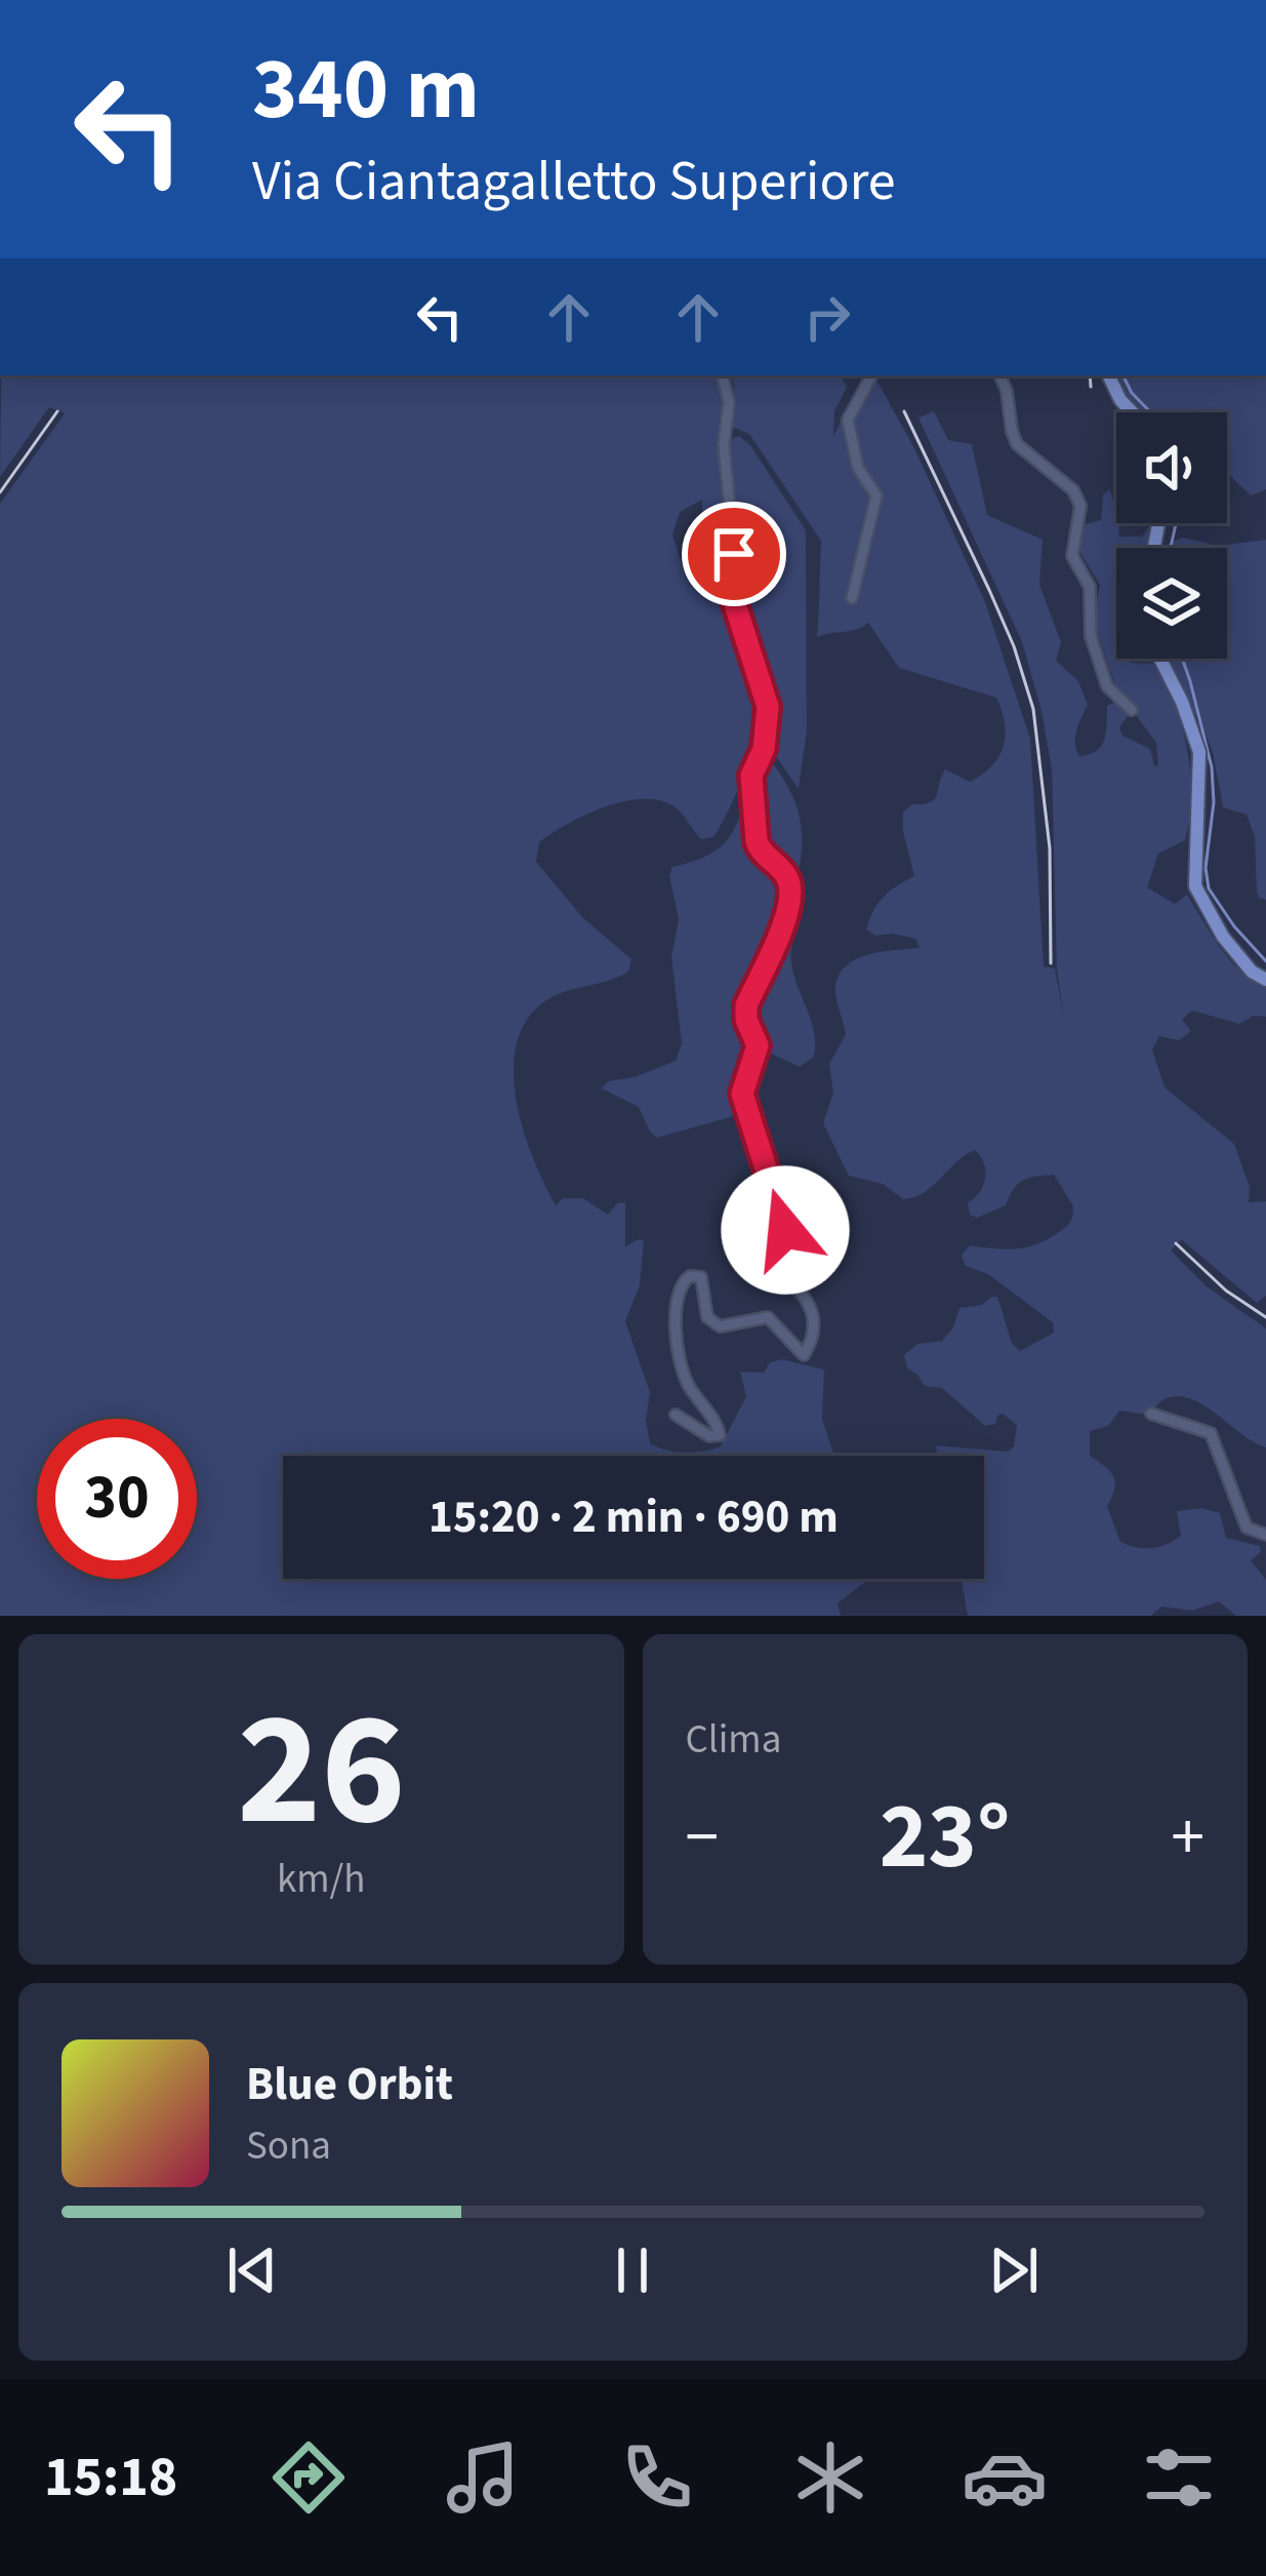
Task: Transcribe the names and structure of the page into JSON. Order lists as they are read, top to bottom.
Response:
{
  "page": {
    "turn": ["340 m", "Via Ciantagalletto Superiore"],
    "limit": "30",
    "trip": "15:20 · 2 min · 690 m",
    "tile": [
      ["26", "km/h"],
      "Clima"
    ],
    "heat": ["−", "23°", "+"],
    "song": ["Blue Orbit", "Sona"],
    "tabs": "15:18"
  }
}
